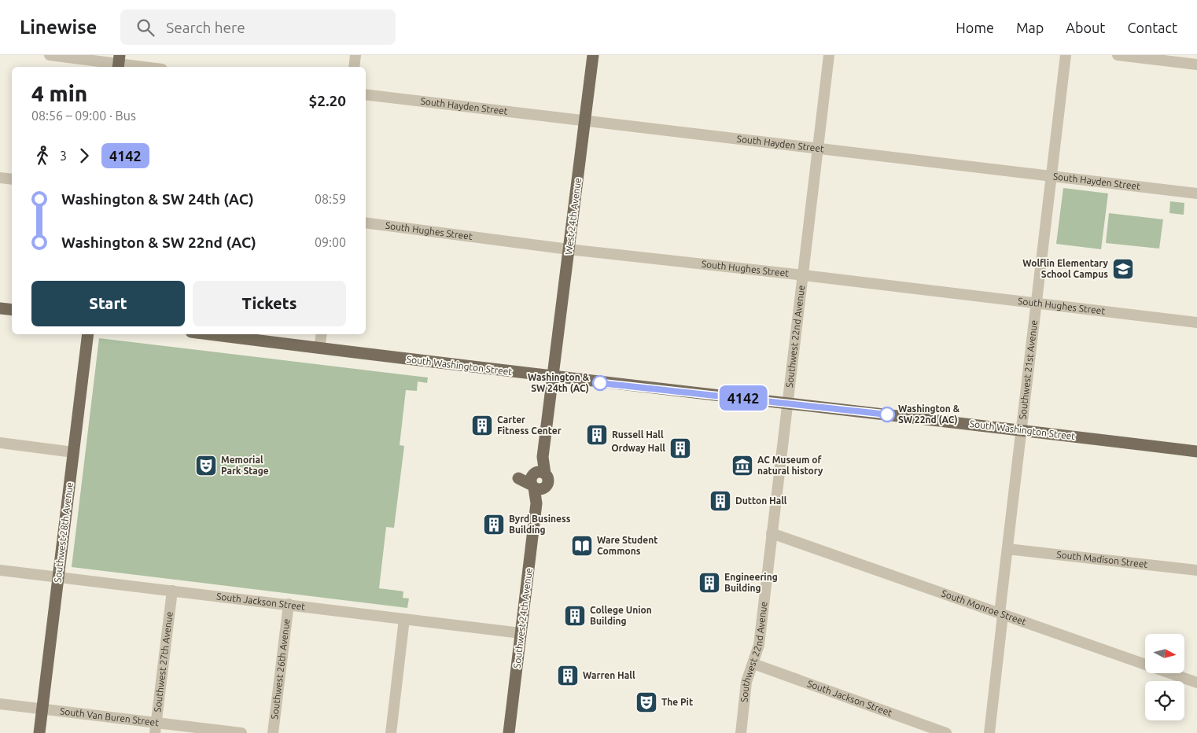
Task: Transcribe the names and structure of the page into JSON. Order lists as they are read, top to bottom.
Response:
{
  "streets": {
    "main road": [
      "West 24th Avenue",
      "South Washington Street",
      "Southwest 28th Avenue",
      "Southwest 24th Avenue"
    ],
    "street": [
      "South Hayden Street",
      "South Hughes Street",
      "Southwest 22nd Avenue",
      "Southwest 21st Avenue",
      "South Madison Street",
      "South Jackson Street",
      "South Monroe Street",
      "Southwest 27th Avenue",
      "Southwest 26th Avenue",
      "South Van Buren Street"
    ]
  },
  "crossings": [
    ["South Hayden Street", "West 24th Avenue"],
    ["South Hayden Street", "Southwest 22nd Avenue"],
    ["South Hayden Street", "Southwest 21st Avenue"],
    ["West 24th Avenue", "South Hughes Street"],
    ["West 24th Avenue", "South Washington Street"],
    ["West 24th Avenue", "Southwest 24th Avenue"],
    ["South Hughes Street", "Southwest 22nd Avenue"],
    ["South Hughes Street", "Southwest 21st Avenue"],
    ["Southwest 22nd Avenue", "South Washington Street"],
    ["Southwest 22nd Avenue", "South Jackson Street"],
    ["Southwest 22nd Avenue", "South Monroe Street"],
    ["South Washington Street", "Southwest 21st Avenue"],
    ["South Washington Street", "Southwest 24th Avenue"],
    ["Southwest 21st Avenue", "South Madison Street"],
    ["Southwest 21st Avenue", "South Monroe Street"],
    ["Southwest 28th Avenue", "South Jackson Street"],
    ["Southwest 28th Avenue", "South Van Buren Street"],
    ["South Jackson Street", "Southwest 24th Avenue"],
    ["South Jackson Street", "Southwest 27th Avenue"],
    ["South Jackson Street", "Southwest 26th Avenue"],
    ["Southwest 27th Avenue", "South Van Buren Street"]
  ],
  "places": {
    "school or university": ["Wolflin Elementary School Campus"],
    "other": ["Washington & SW 24th (AC)", "Washington & SW 22nd (AC)"],
    "building": [
      "Carter Fitness Center",
      "Russell Hall",
      "Ordway Hall",
      "Dutton Hall",
      "Byrd Business Building",
      "Engineering Building",
      "College Union Building",
      "Warren Hall"
    ],
    "theatre": ["Memorial Park Stage", "The Pit"],
    "museum": ["AC Museum of natural history"],
    "library": ["Ware Student Commons"]
  },
  "lines": ["bus line 4142"],
  "north": "right",
  "page": {
    "header": "Linewise",
    "search": "Search here",
    "nav": [
      "Home",
      "Map",
      "About",
      "Contact"
    ],
    "on_map": "4142",
    "heading": ["4 min", "08:56 – 09:00 · Bus", "$2.20"],
    "legs": ["3", "4142"],
    "list": [
      {
        "name": "Washington & SW 24th (AC)",
        "value": "08:59"
      },
      {
        "name": "Washington & SW 22nd (AC)",
        "value": "09:00"
      }
    ],
    "buttons": ["Start", "Tickets"]
  }
}
